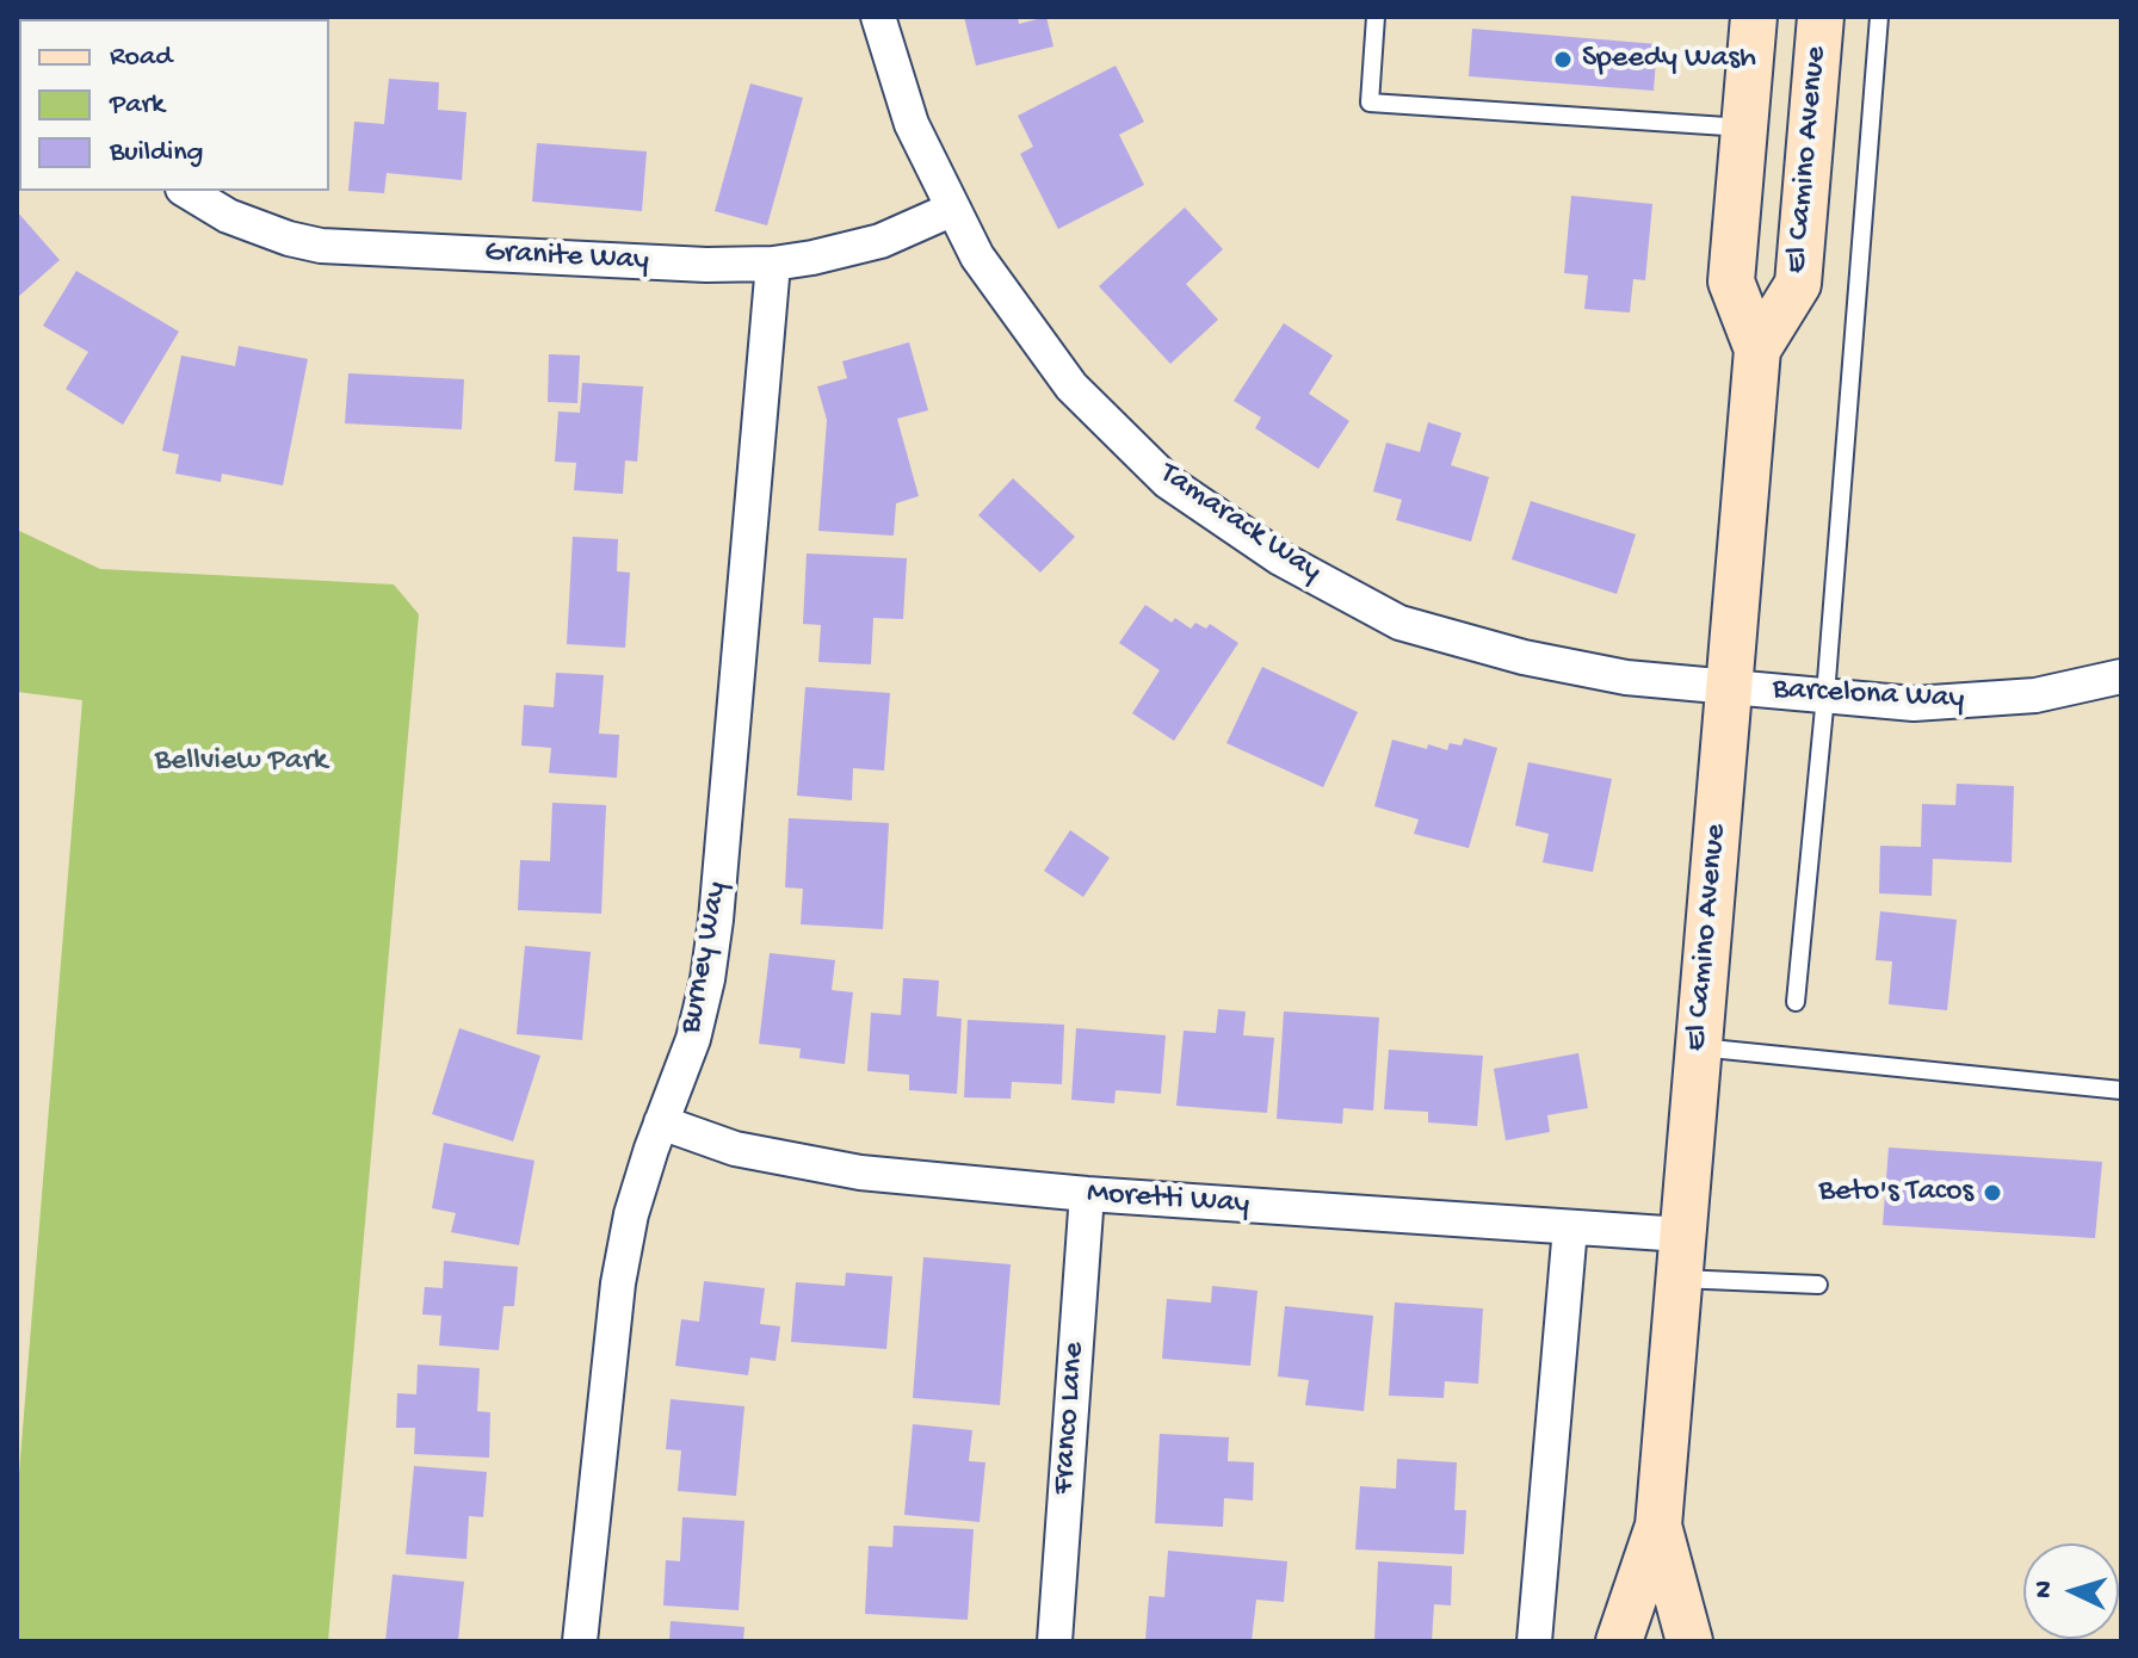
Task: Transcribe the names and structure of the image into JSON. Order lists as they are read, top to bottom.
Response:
{
  "streets": {
    "main road": ["El Camino Avenue"],
    "street": [
      "Granite Way",
      "Tamarack Way",
      "Barcelona Way",
      "Burney Way",
      "Moretti Way",
      "Franco Lane"
    ]
  },
  "crossings": [
    ["El Camino Avenue", "Tamarack Way"],
    ["El Camino Avenue", "Barcelona Way"],
    ["El Camino Avenue", "Moretti Way"],
    ["Granite Way", "Tamarack Way"],
    ["Granite Way", "Burney Way"],
    ["Tamarack Way", "Barcelona Way"],
    ["Burney Way", "Moretti Way"],
    ["Moretti Way", "Franco Lane"]
  ],
  "parks": ["Bellview Park"],
  "places": ["Speedy Wash", "Beto's Tacos"],
  "legend": ["Road", "Park", "Building"],
  "north": "left"
}
